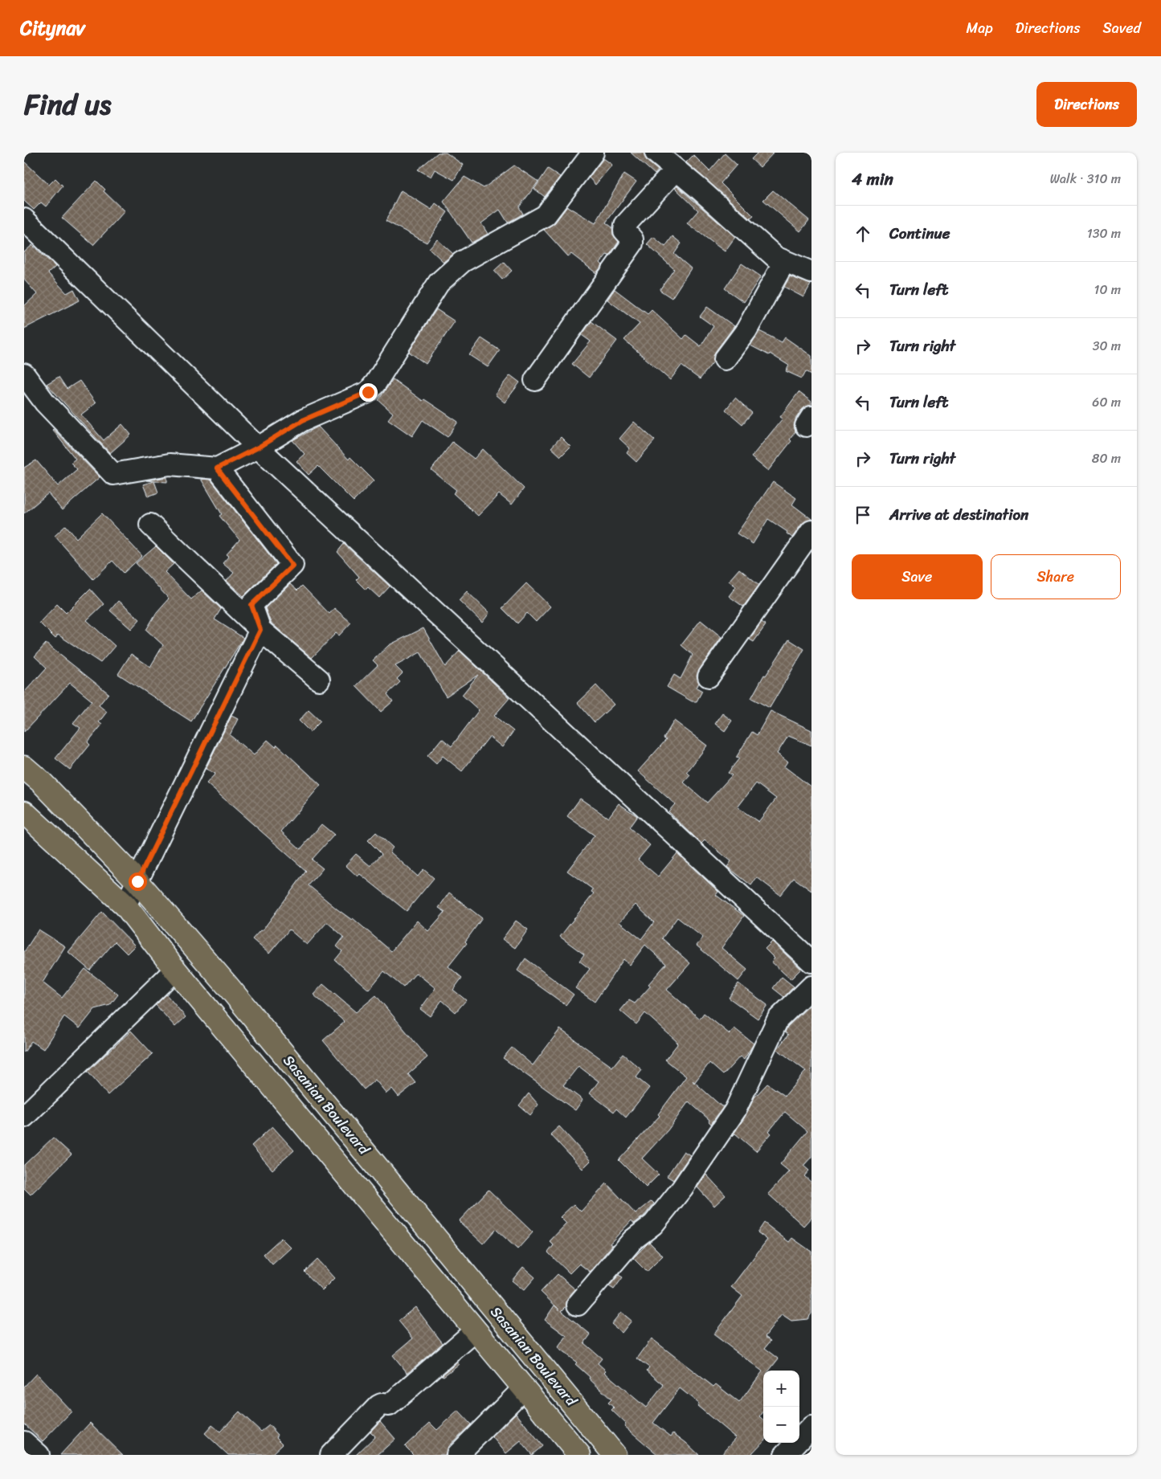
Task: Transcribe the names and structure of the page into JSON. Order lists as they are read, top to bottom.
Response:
{
  "streets": {
    "highway": ["Sasanian Boulevard"]
  },
  "page": {
    "header": "Citynav",
    "nav": ["Map", "Directions", "Saved"],
    "title": "Find us",
    "buttons": [
      "Directions",
      ["Save", "Share"]
    ],
    "heading": ["4 min", "Walk · 310 m"],
    "list": [
      ["Continue", "130 m"],
      ["Turn left", "10 m"],
      ["Turn right", "30 m"],
      ["Turn left", "60 m"],
      ["Turn right", "80 m"],
      "Arrive at destination"
    ],
    "map_buttons": ["+", "−"]
  }
}
